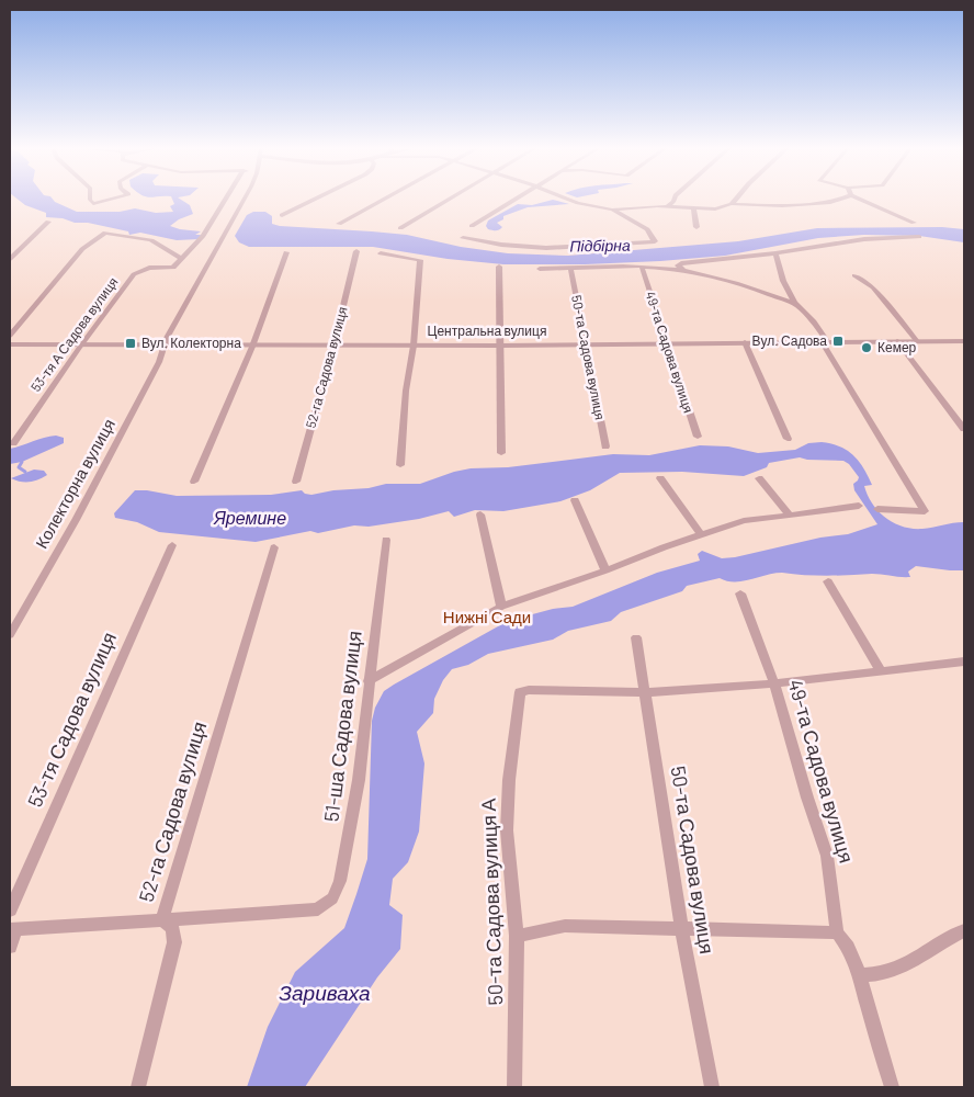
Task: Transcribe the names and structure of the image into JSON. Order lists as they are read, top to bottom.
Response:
{
  "streets": {
    "street": [
      "Центральна вулиця",
      "53-тя А Садова вулиця",
      "49-та Садова вулиця",
      "50-та Садова вулиця",
      "52-га Садова вулиця",
      "Колекторна вулиця",
      "53-тя Садова вулиця",
      "51-ша Садова вулиця",
      "50-та Садова вулиця А"
    ]
  },
  "crossings": [
    ["Центральна вулиця", "53-тя А Садова вулиця"],
    ["Центральна вулиця", "49-та Садова вулиця"],
    ["Центральна вулиця", "50-та Садова вулиця"],
    ["Центральна вулиця", "52-га Садова вулиця"],
    ["Центральна вулиця", "Колекторна вулиця"],
    ["52-га Садова вулиця", "51-ша Садова вулиця"]
  ],
  "water": ["Підбірна", "Яремине", "Зариваха"],
  "parks": ["Нижні Сади"],
  "places": {
    "transit": ["Вул. Садова", "Вул. Колекторна"],
    "other": ["Кемер"]
  }
}
